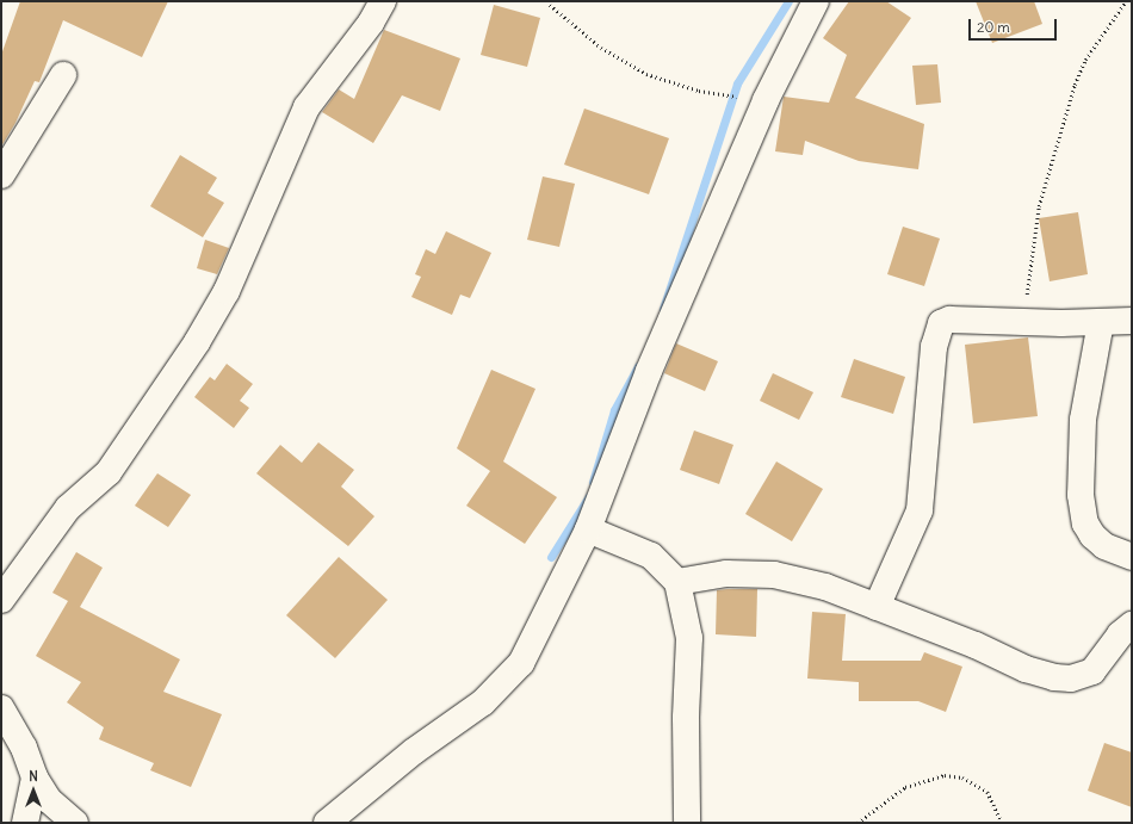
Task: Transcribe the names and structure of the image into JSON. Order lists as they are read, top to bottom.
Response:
{
  "scale_bar": "20 m",
  "north": "top"
}
